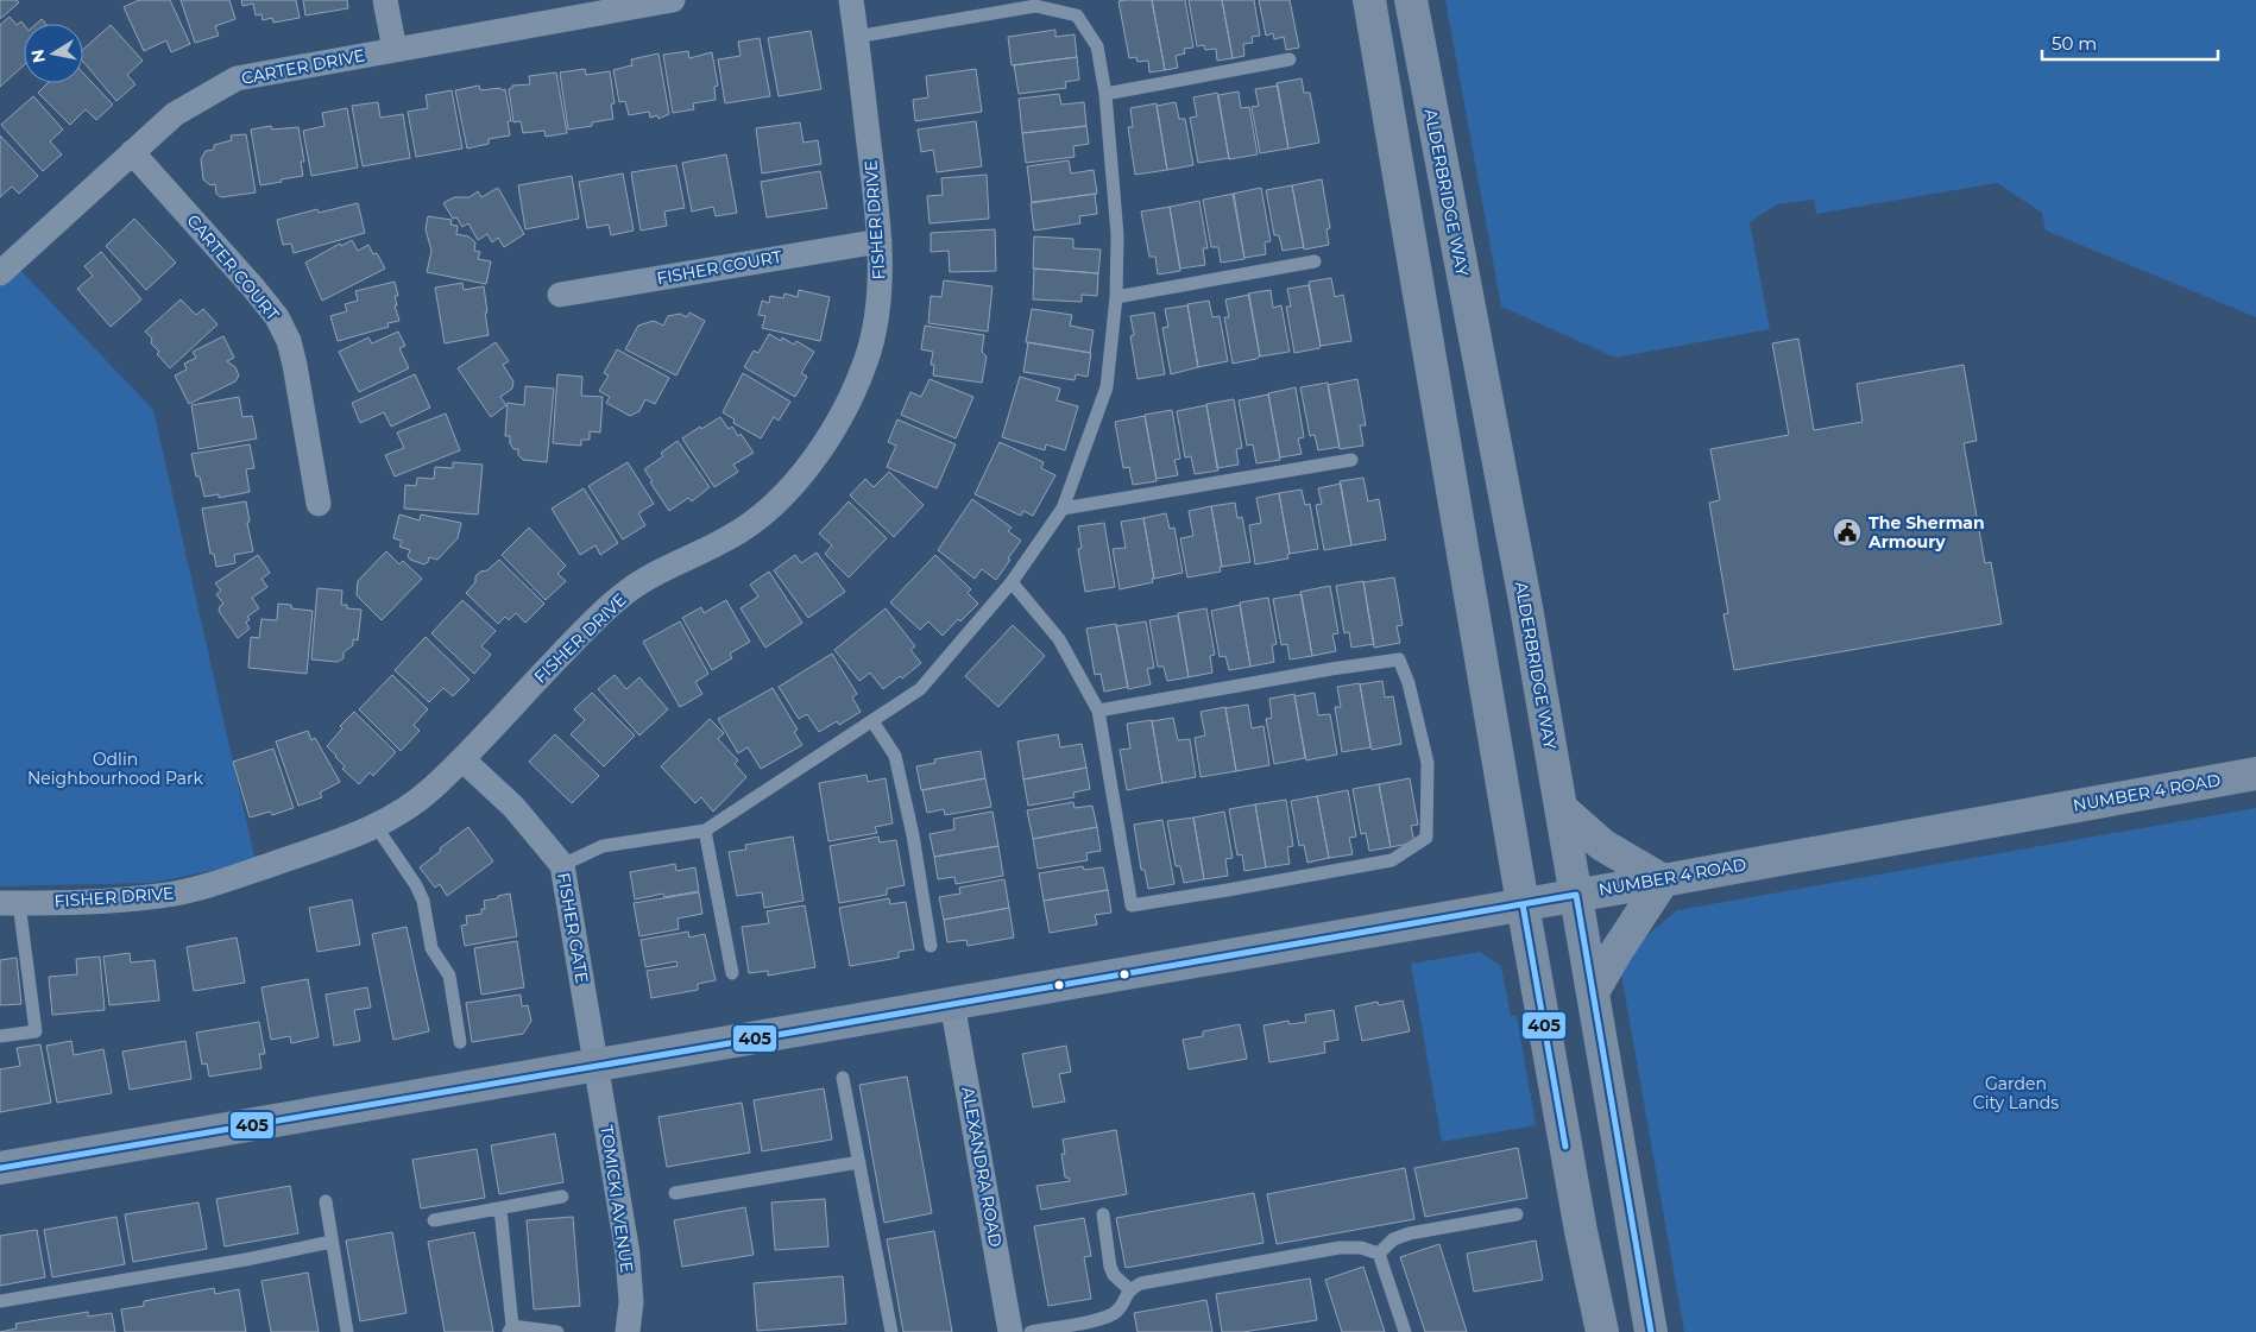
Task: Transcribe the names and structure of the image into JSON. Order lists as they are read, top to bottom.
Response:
{
  "streets": {
    "main road": ["ALDERBRIDGE WAY", "NUMBER 4 ROAD"],
    "street": [
      "CARTER DRIVE",
      "FISHER DRIVE",
      "CARTER COURT",
      "FISHER COURT",
      "FISHER GATE",
      "ALEXANDRA ROAD",
      "TOMICKI AVENUE"
    ]
  },
  "crossings": [
    ["CARTER DRIVE", "CARTER COURT"],
    ["ALDERBRIDGE WAY", "NUMBER 4 ROAD"],
    ["FISHER DRIVE", "FISHER COURT"],
    ["FISHER DRIVE", "FISHER GATE"],
    ["NUMBER 4 ROAD", "FISHER GATE"],
    ["NUMBER 4 ROAD", "ALEXANDRA ROAD"],
    ["NUMBER 4 ROAD", "TOMICKI AVENUE"],
    ["FISHER GATE", "TOMICKI AVENUE"]
  ],
  "parks": ["Odlin Neighbourhood Park", "Garden City Lands"],
  "places": {
    "public building": ["The Sherman Armoury"]
  },
  "lines": ["transit line 405"],
  "scale_bar": "50 m",
  "north": "left"
}
